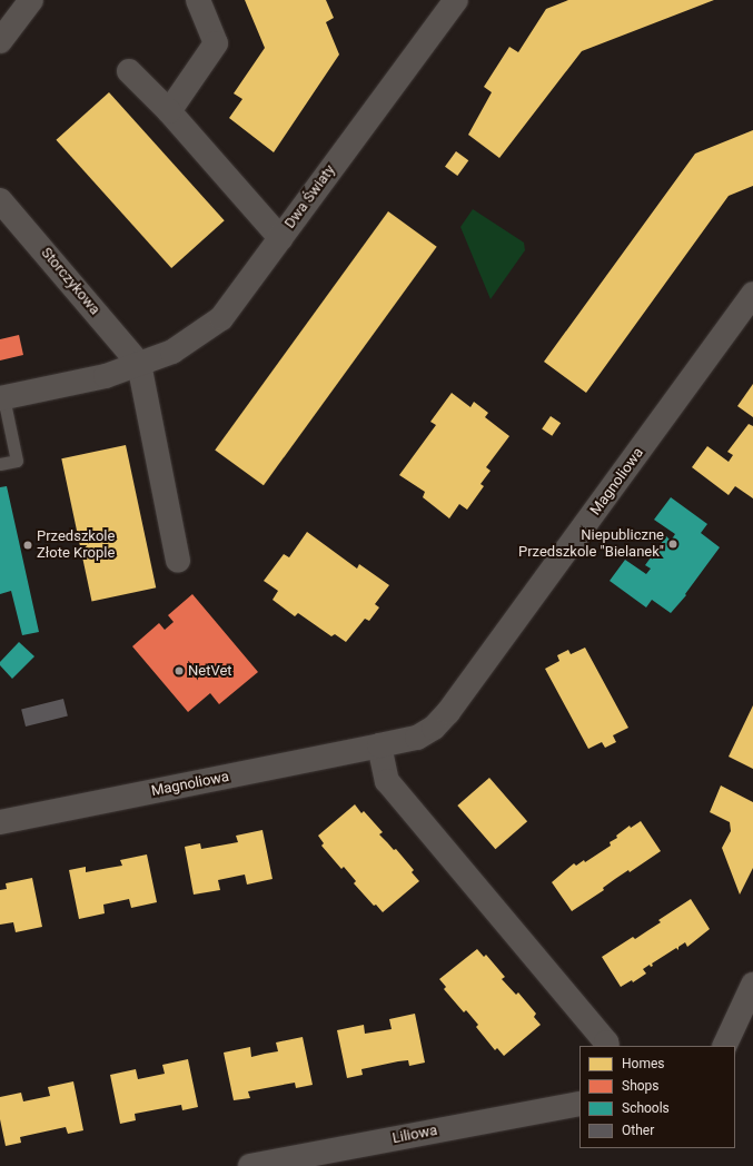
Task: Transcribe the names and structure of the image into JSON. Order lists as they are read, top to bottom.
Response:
{
  "streets": {
    "street": [
      "Dwa Światy",
      "Storczykowa",
      "Magnoliowa",
      "Liliowa"
    ]
  },
  "crossings": [
    ["Dwa Światy", "Storczykowa"]
  ],
  "places": ["Niepubliczne Przedszkole \"Bielanek\"", "Przedszkole Złote Krople", "NetVet"],
  "legend": [
    "Homes",
    "Shops",
    "Schools",
    "Other"
  ]
}
